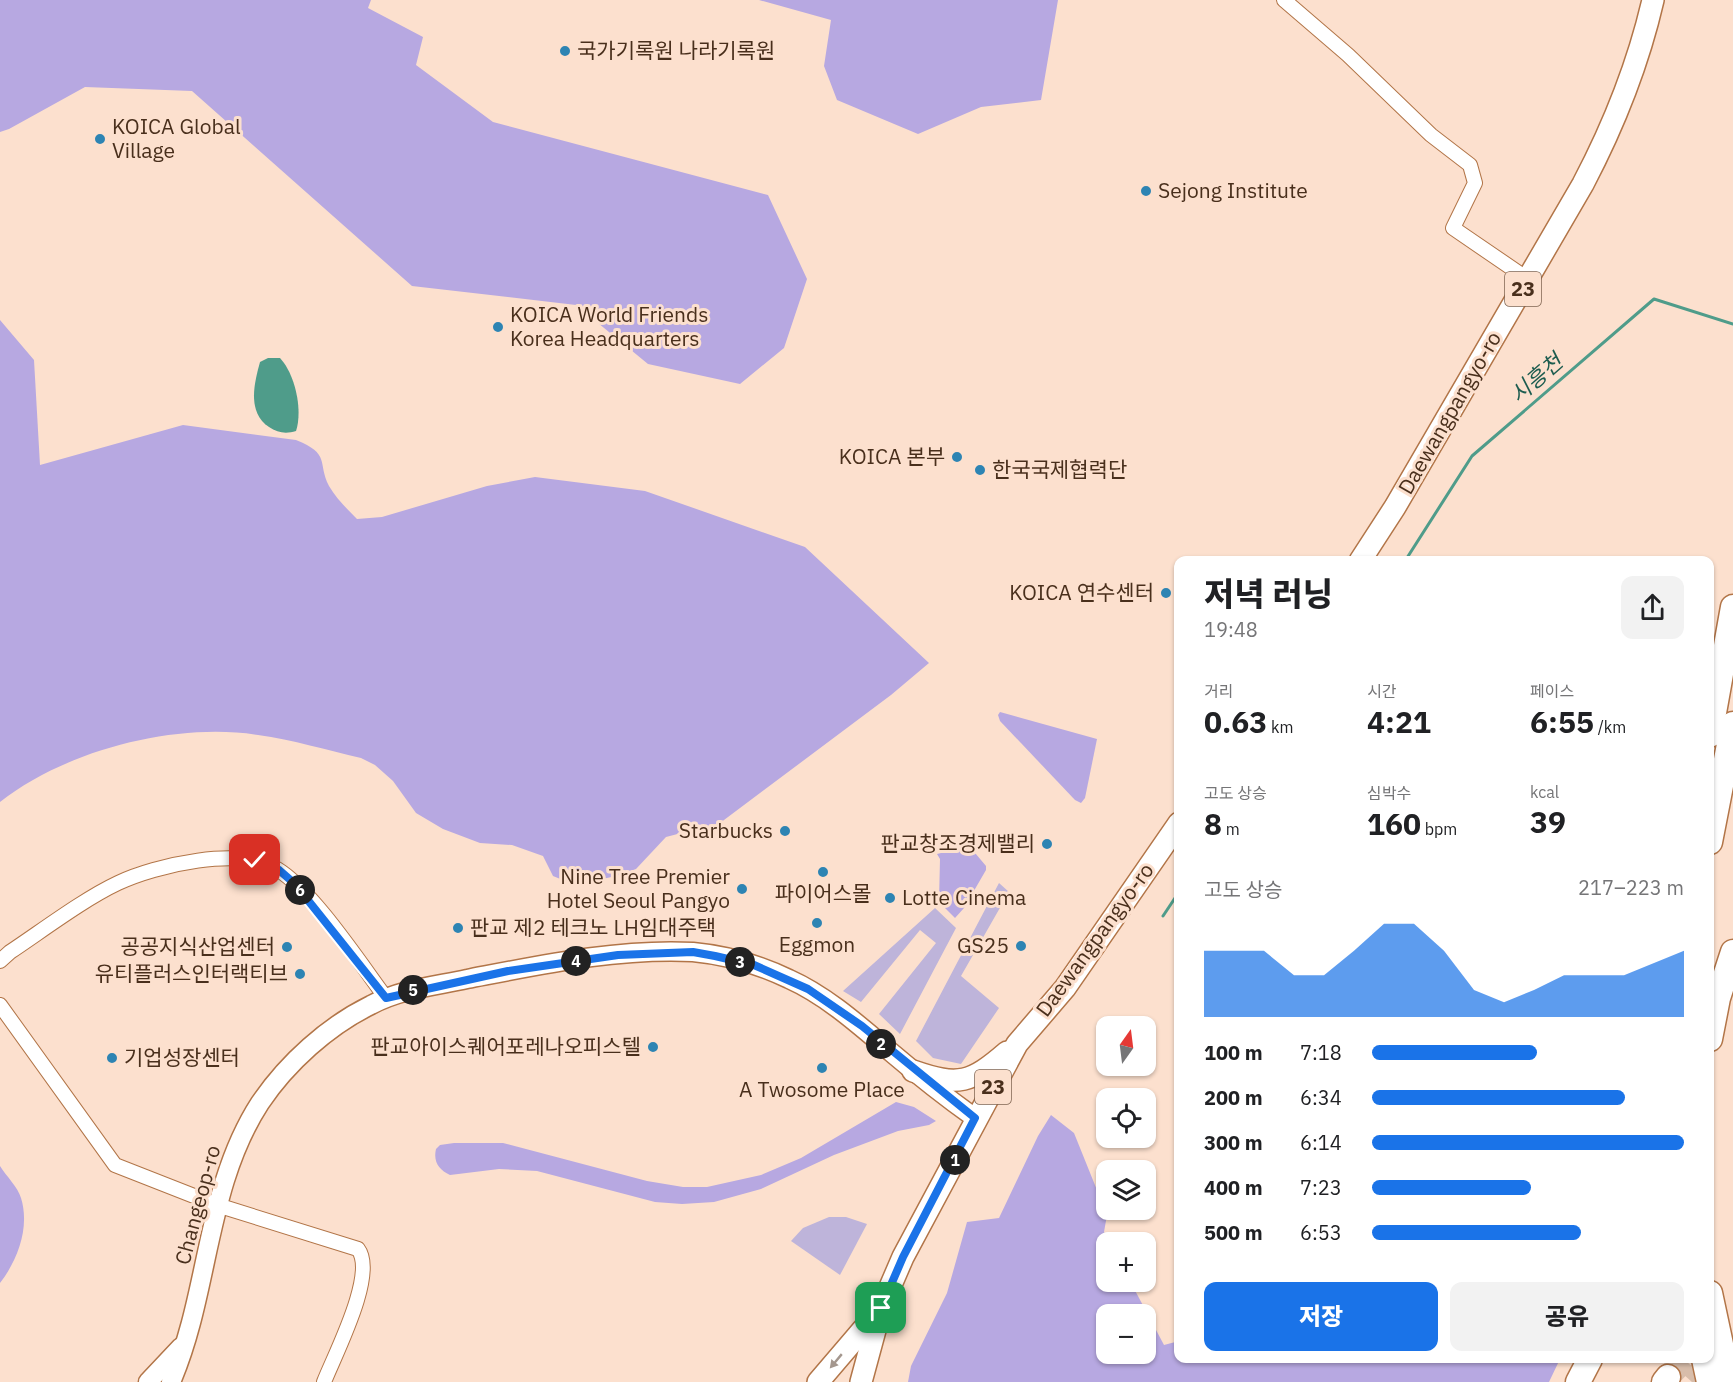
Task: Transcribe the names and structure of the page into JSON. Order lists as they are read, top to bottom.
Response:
{
  "streets": {
    "main road": ["23", "Daewangpangyo-ro"],
    "street": ["Changeop-ro"]
  },
  "crossings": [
    ["Daewangpangyo-ro", "Changeop-ro"]
  ],
  "water": ["시흥천"],
  "places": [
    "국가기록원 나라기록원",
    "KOICA Global Village",
    "Sejong Institute",
    "KOICA World Friends Korea Headquarters",
    "KOICA 본부",
    "한국국제협력단",
    "KOICA 연수센터",
    "Starbucks",
    "판교창조경제밸리",
    "파이어스몰",
    "Nine Tree Premier Hotel Seoul Pangyo",
    "Lotte Cinema",
    "Eggmon",
    "판교 제2 테크노 LH임대주택",
    "GS25",
    "공공지식산업센터",
    "유티플러스인터랙티브",
    "판교아이스퀘어포레나오피스텔",
    "기업성장센터",
    "A Twosome Place"
  ],
  "north": "top",
  "page": {
    "heading": ["저녁 러닝", "19:48"],
    "stats": [
      ["거리", "0.63 km"],
      ["시간", "4:21"],
      ["페이스", "6:55 /km"],
      ["고도 상승", "8 m"],
      ["심박수", "160 bpm"],
      ["kcal", "39"]
    ],
    "chart": ["고도 상승", "217–223 m"],
    "pins": [
      "6",
      "4",
      "3",
      "5",
      "2",
      "1"
    ],
    "map_buttons": ["+", "−"],
    "list": [
      {
        "name": "100 m",
        "note": "7:18"
      },
      {
        "name": "200 m",
        "note": "6:34"
      },
      {
        "name": "300 m",
        "note": "6:14"
      },
      {
        "name": "400 m",
        "note": "7:23"
      },
      {
        "name": "500 m",
        "note": "6:53"
      }
    ],
    "buttons": ["저장", "공유"]
  }
}
